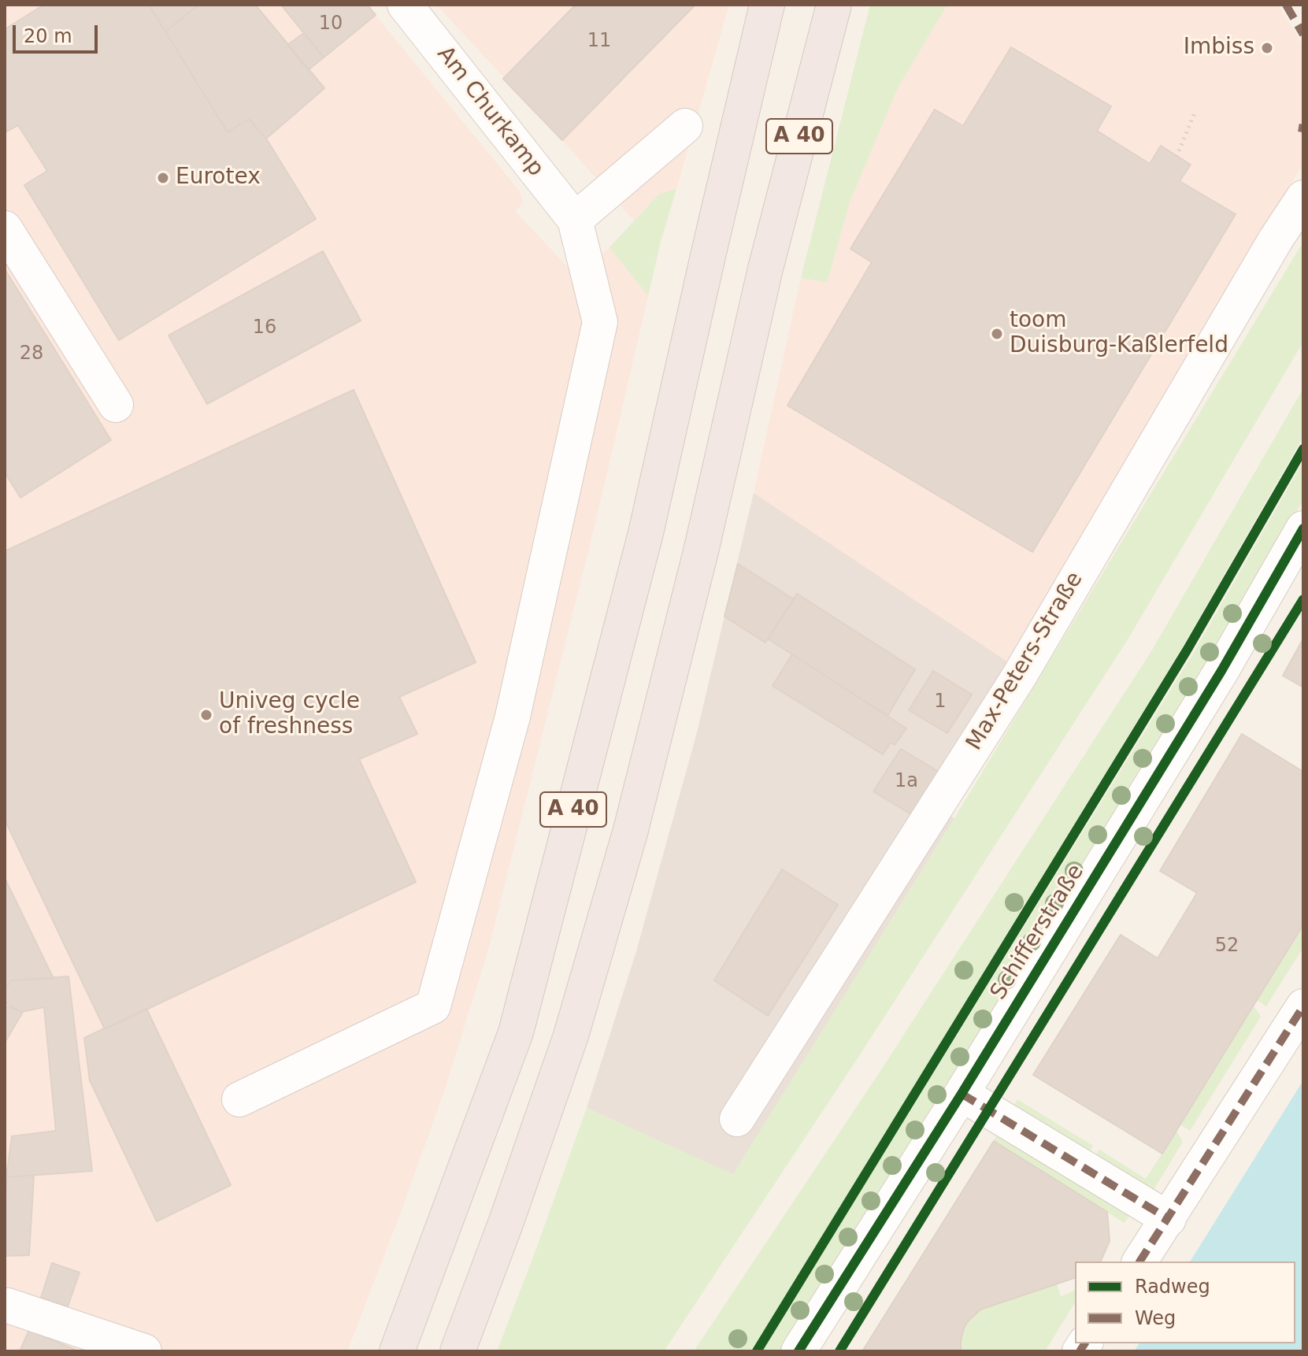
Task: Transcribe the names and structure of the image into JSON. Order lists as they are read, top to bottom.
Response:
{
  "streets": {
    "highway": ["A 40"],
    "street": ["Am Churkamp", "Max-Peters-Straße", "Schifferstraße"]
  },
  "places": [
    "Imbiss",
    "Eurotex",
    "toom Duisburg-Kaßlerfeld",
    "Univeg cycle of freshness"
  ],
  "house_numbers": [
    "10",
    "11",
    "16",
    "28",
    "1",
    "1a",
    "52"
  ],
  "legend": ["Radweg", "Weg"],
  "scale_bar": "20 m"
}
